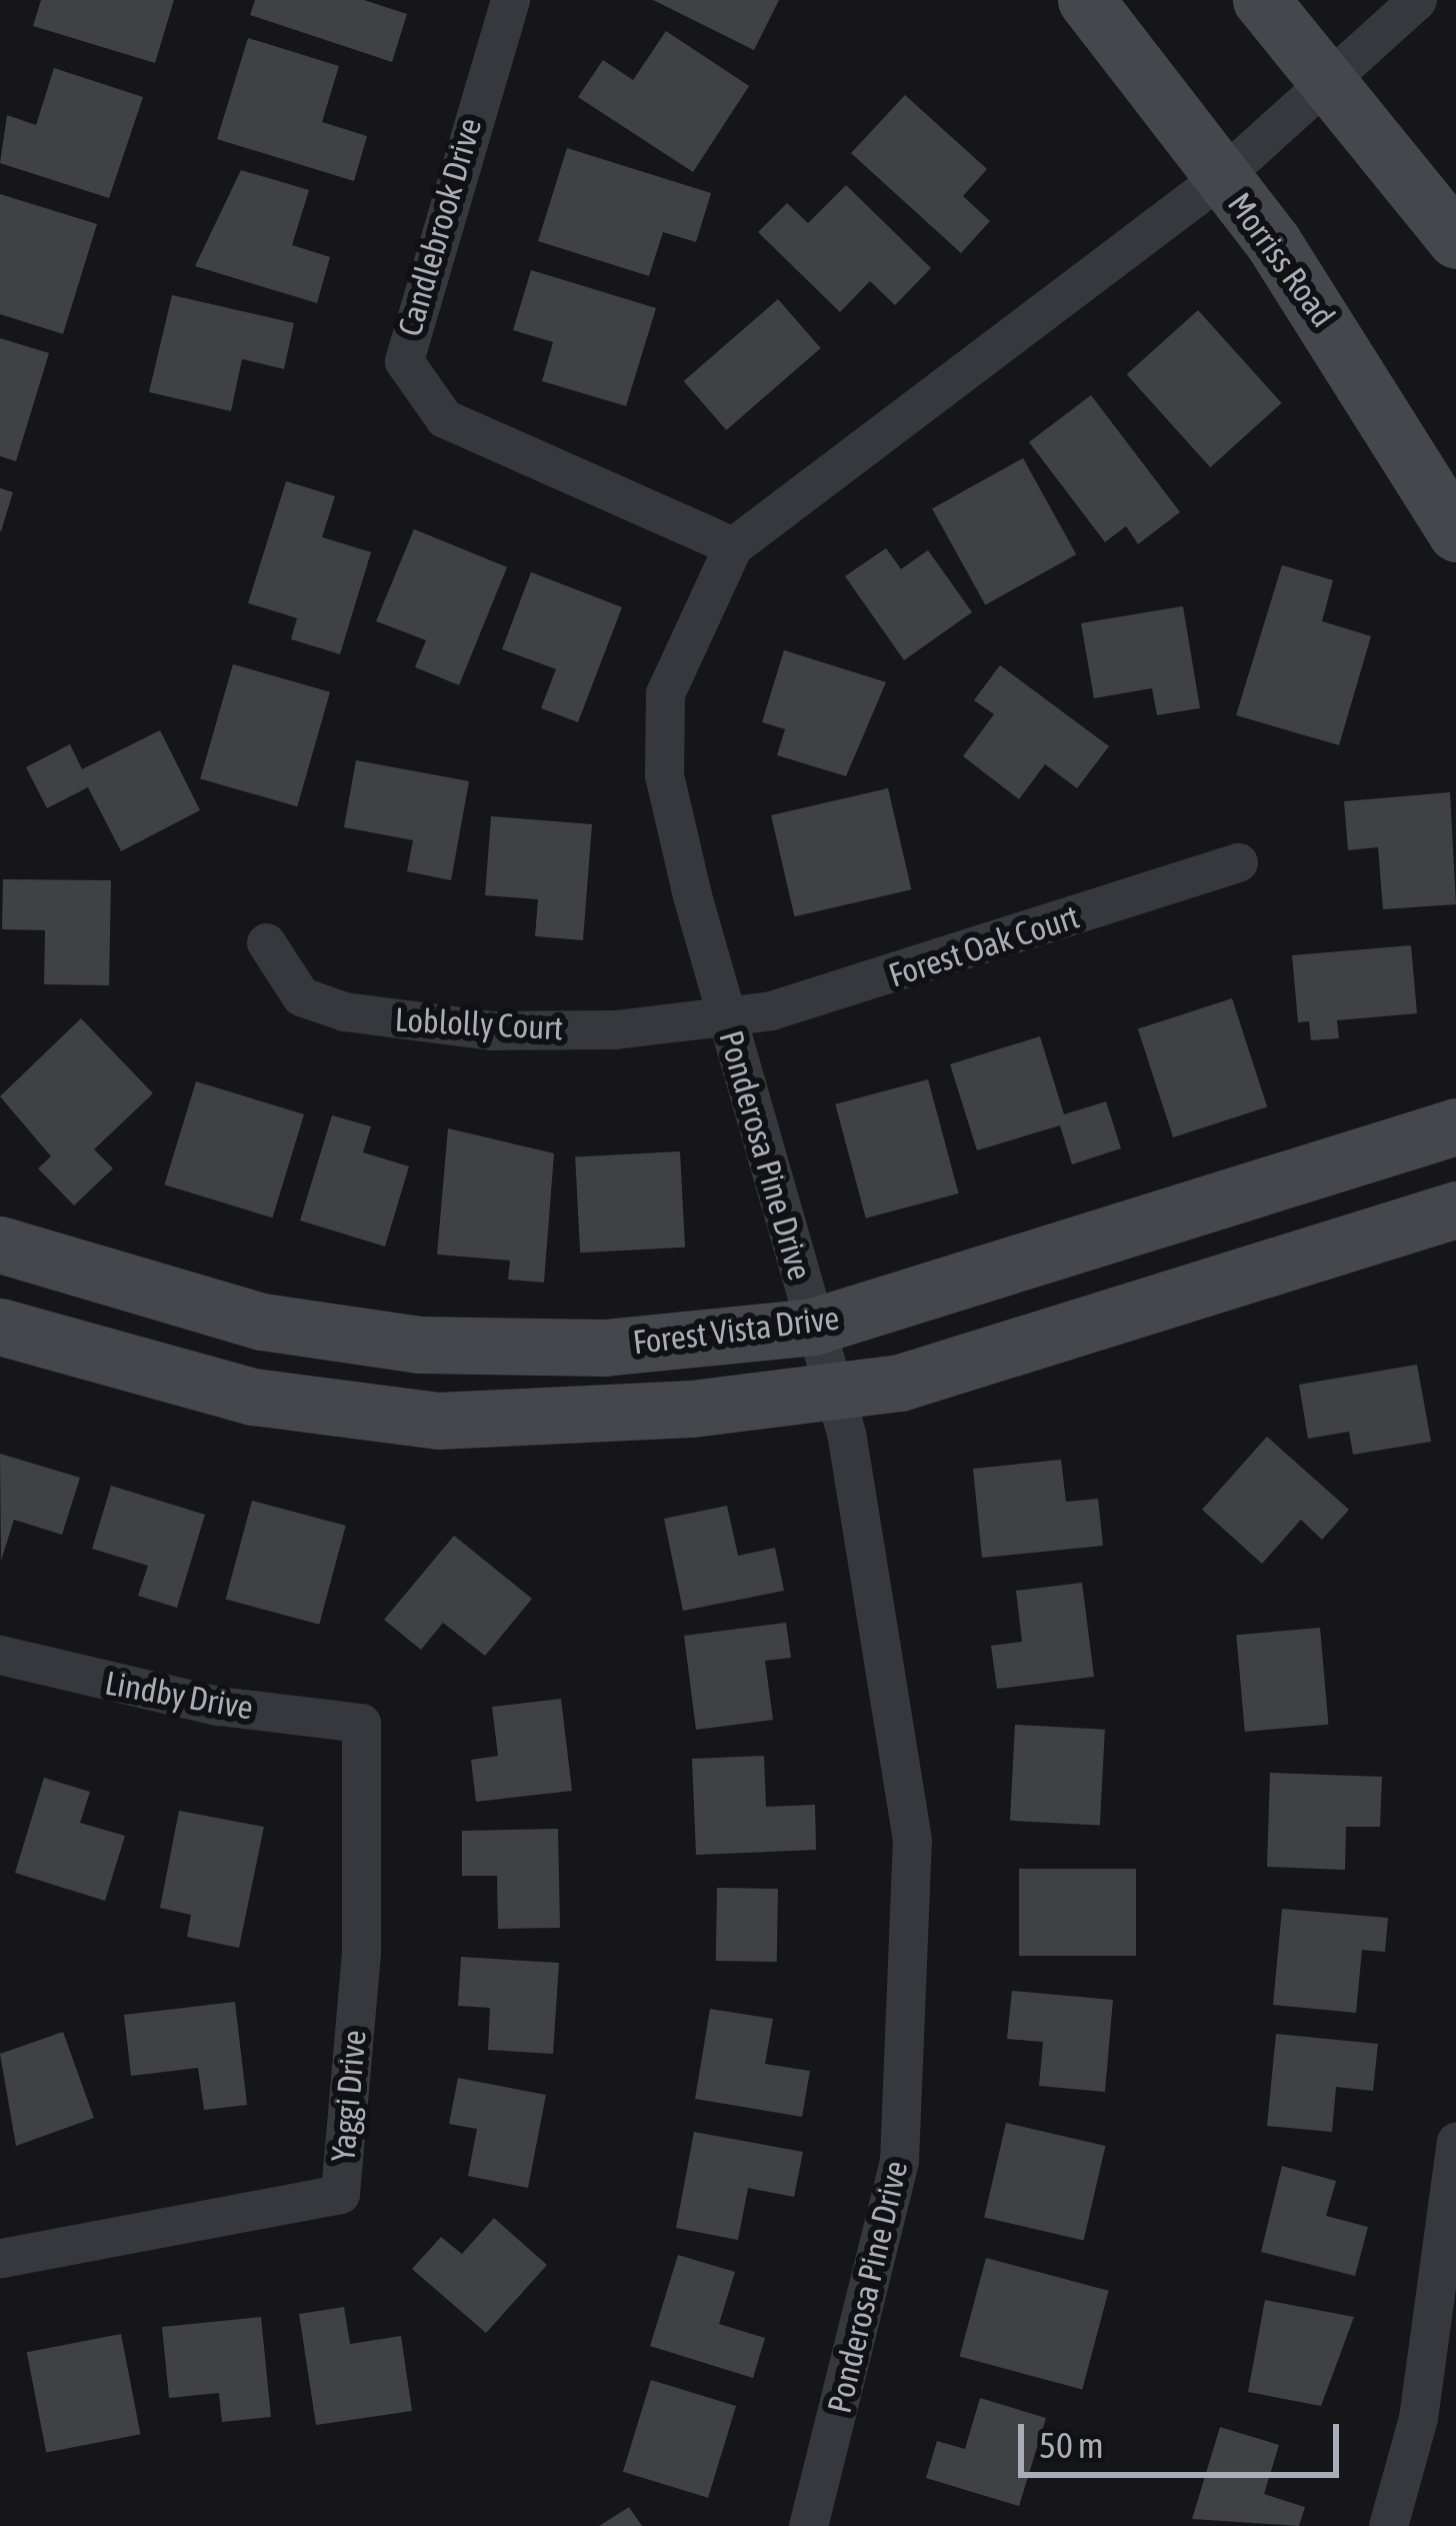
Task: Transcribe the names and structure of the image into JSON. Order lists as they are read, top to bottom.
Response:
{
  "streets": {
    "main road": ["Morriss Road", "Forest Vista Drive"],
    "street": [
      "Candlebrook Drive",
      "Forest Oak Court",
      "Loblolly Court",
      "Ponderosa Pine Drive",
      "Lindby Drive",
      "Yaggi Drive"
    ]
  },
  "crossings": [
    ["Candlebrook Drive", "Ponderosa Pine Drive"],
    ["Morriss Road", "Ponderosa Pine Drive"],
    ["Forest Oak Court", "Loblolly Court"],
    ["Forest Oak Court", "Ponderosa Pine Drive"],
    ["Loblolly Court", "Ponderosa Pine Drive"],
    ["Ponderosa Pine Drive", "Forest Vista Drive"],
    ["Lindby Drive", "Yaggi Drive"]
  ],
  "scale_bar": "50 m"
}
